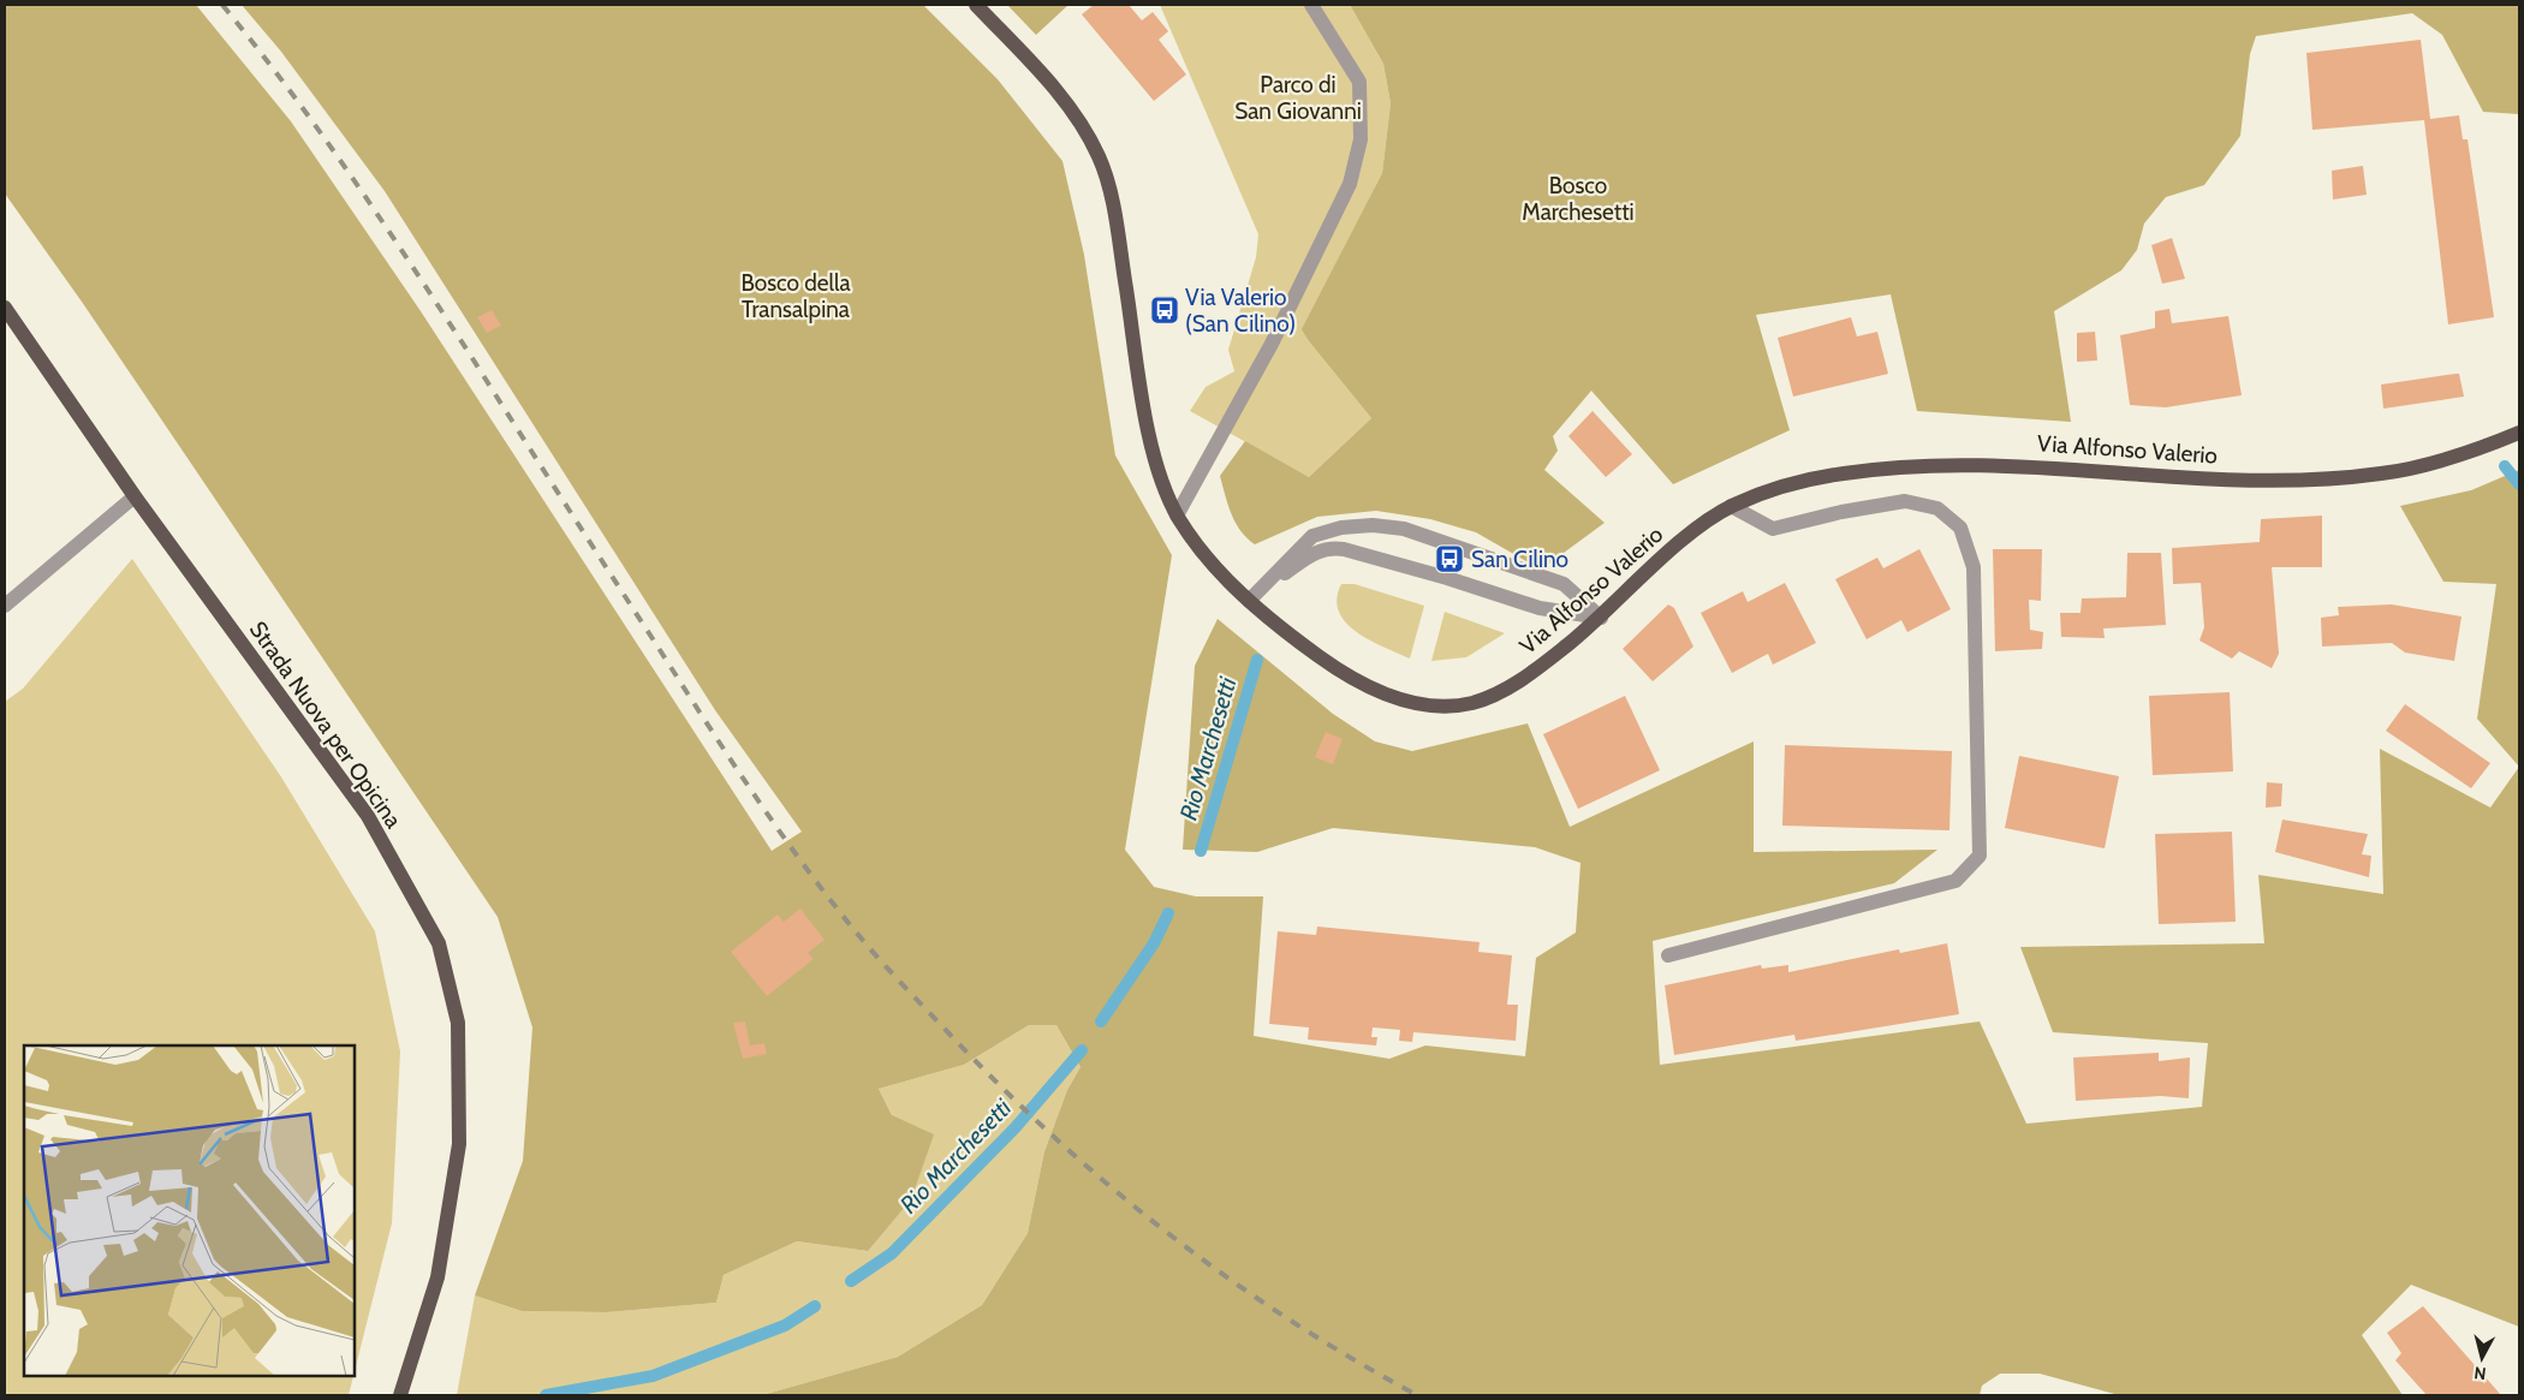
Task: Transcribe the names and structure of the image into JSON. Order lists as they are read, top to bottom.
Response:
{
  "streets": {
    "main road": ["Via Alfonso Valerio", "Strada Nuova per Opicina"]
  },
  "water": ["Rio Marchesetti"],
  "parks": ["Parco di San Giovanni", "Bosco Marchesetti", "Bosco della Transalpina"],
  "places": {
    "bus stop": ["Via Valerio (San Cilino)", "San Cilino"]
  },
  "north": "bottom"
}
